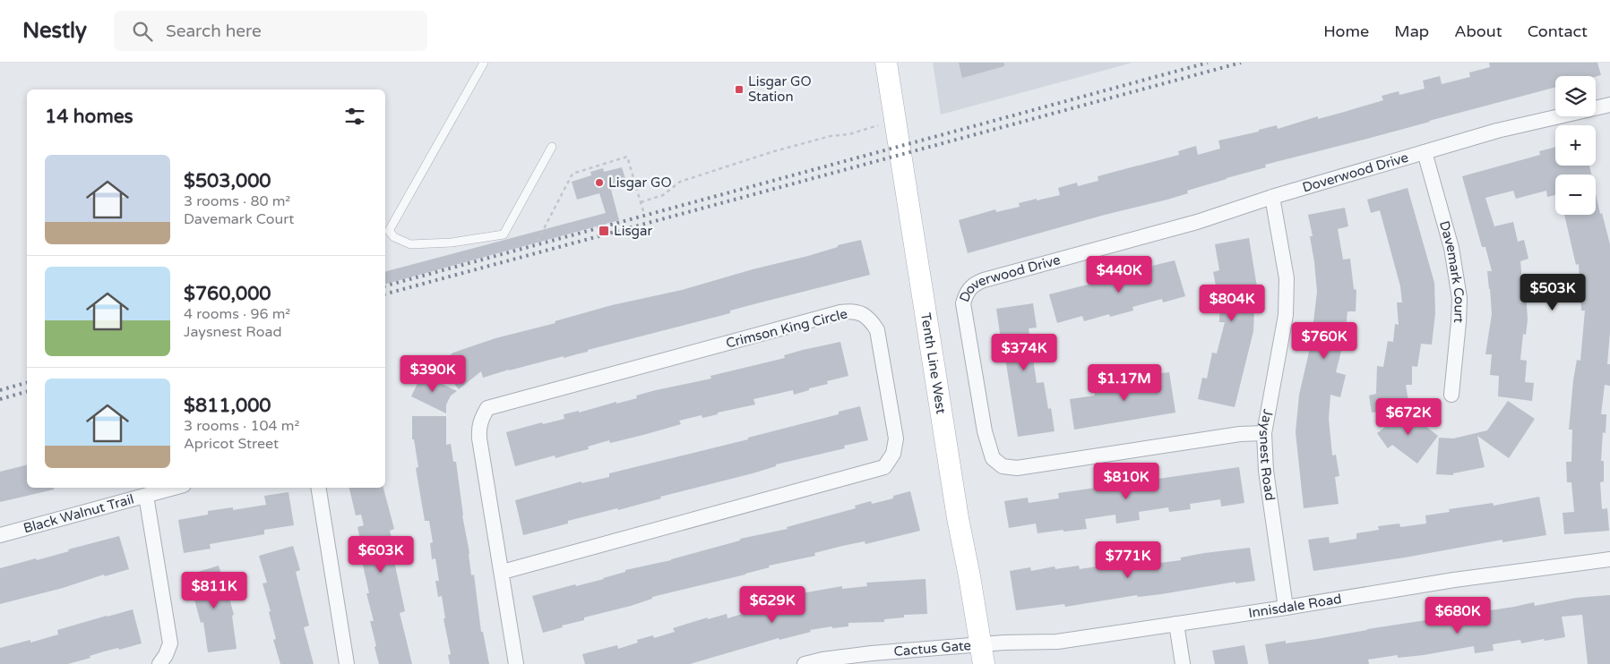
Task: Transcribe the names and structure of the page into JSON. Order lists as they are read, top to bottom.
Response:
{
  "streets": {
    "street": [
      "Doverwood Drive",
      "Davemark Court",
      "Crimson King Circle",
      "Tenth Line West",
      "Jaysnest Road",
      "Black Walnut Trail",
      "Innisdale Road",
      "Cactus Gate"
    ]
  },
  "crossings": [
    ["Doverwood Drive", "Davemark Court"],
    ["Doverwood Drive", "Jaysnest Road"],
    ["Tenth Line West", "Innisdale Road"],
    ["Tenth Line West", "Cactus Gate"],
    ["Jaysnest Road", "Innisdale Road"],
    ["Innisdale Road", "Cactus Gate"]
  ],
  "places": {
    "transit": ["Lisgar GO Station", "Lisgar"],
    "other": ["Lisgar GO"]
  },
  "page": {
    "header": "Nestly",
    "search": "Search here",
    "nav": [
      "Home",
      "Map",
      "About",
      "Contact"
    ],
    "map_buttons": ["+", "−"],
    "heading": "14 homes",
    "list": [
      {
        "name": "$503,000",
        "note": "3 rooms · 80 m² · Davemark Court"
      },
      {
        "name": "$760,000",
        "note": "4 rooms · 96 m² · Jaysnest Road"
      },
      {
        "name": "$811,000",
        "note": "3 rooms · 104 m² · Apricot Street"
      }
    ],
    "price": [
      "$440K",
      "$503K",
      "$804K",
      "$760K",
      "$374K",
      "$390K",
      "$1.17M",
      "$672K",
      "$810K",
      "$603K",
      "$771K",
      "$811K",
      "$629K",
      "$680K"
    ]
  }
}
